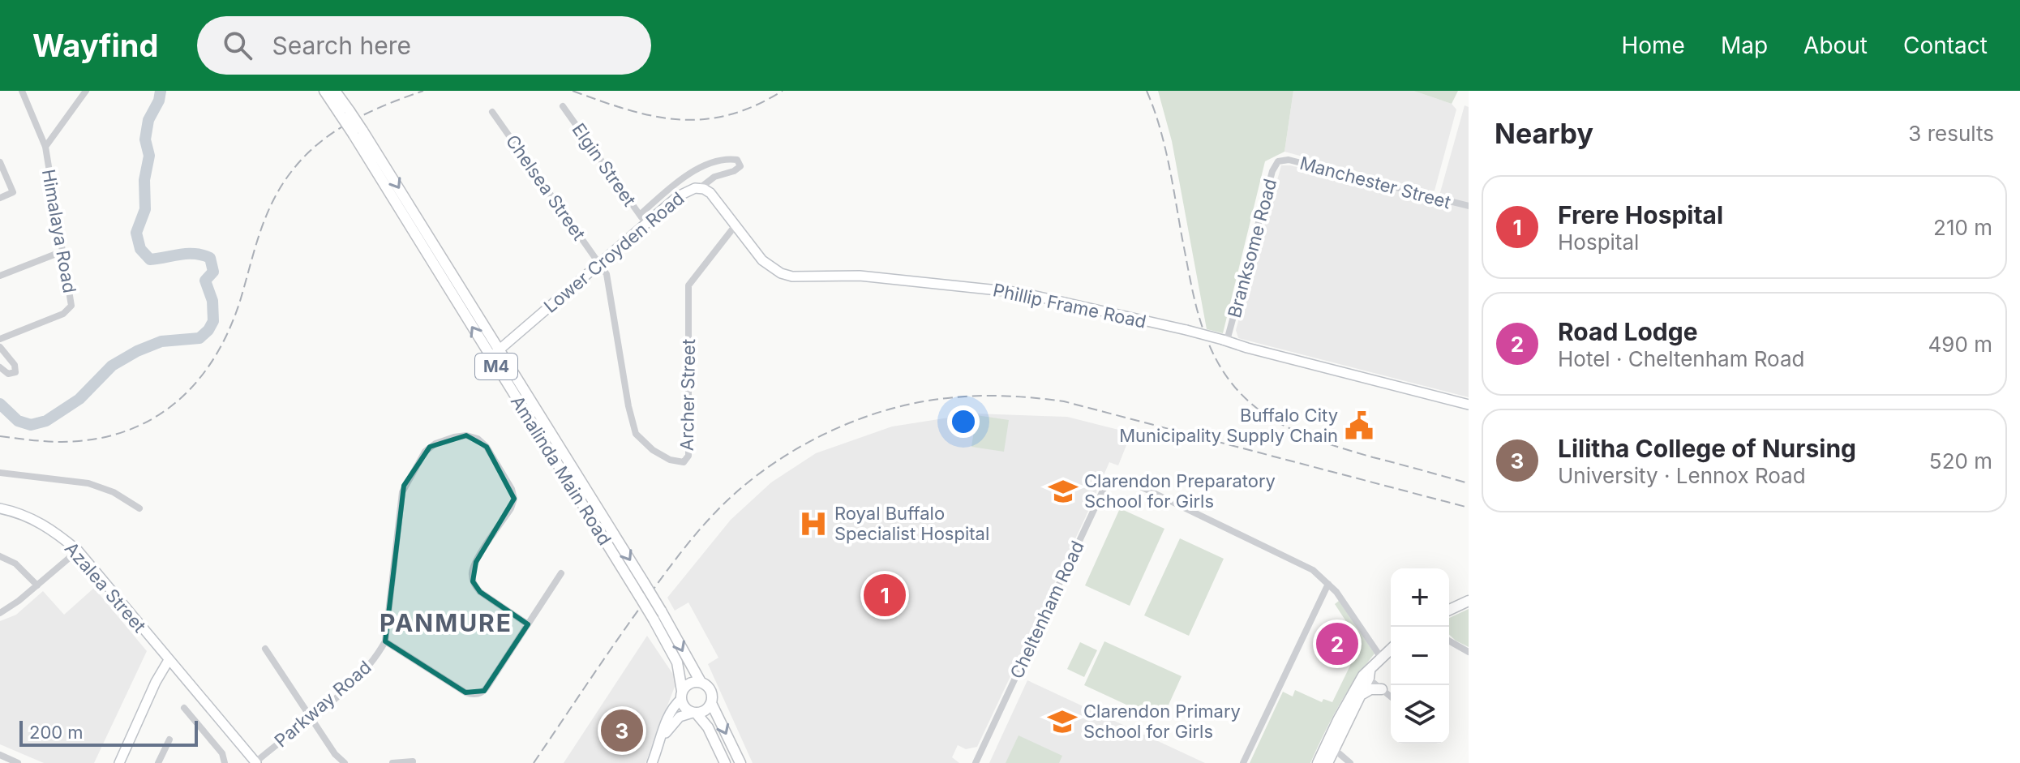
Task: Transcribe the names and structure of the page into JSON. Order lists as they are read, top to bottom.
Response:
{
  "streets": {
    "main road": ["M4", "Amalinda Main Road"],
    "street": [
      "Elgin Street",
      "Manchester Street",
      "Chelsea Street",
      "Himalaya Road",
      "Branksome Road",
      "Lower Croyden Road",
      "Phillip Frame Road",
      "Archer Street",
      "Azalea Street",
      "Cheltenham Road",
      "Parkway Road"
    ]
  },
  "crossings": [
    ["Elgin Street", "Lower Croyden Road"],
    ["Manchester Street", "Branksome Road"],
    ["Chelsea Street", "Lower Croyden Road"],
    ["Chelsea Street", "Archer Street"],
    ["Branksome Road", "Phillip Frame Road"],
    ["Lower Croyden Road", "Phillip Frame Road"],
    ["Lower Croyden Road", "Archer Street"],
    ["Lower Croyden Road", "Amalinda Main Road"],
    ["Phillip Frame Road", "Archer Street"],
    ["Azalea Street", "Parkway Road"]
  ],
  "districts": ["PANMURE"],
  "places": {
    "public building": ["Buffalo City Municipality Supply Chain"],
    "school or university": ["Clarendon Preparatory School for Girls", "Clarendon Primary School for Girls"],
    "hospital": ["Royal Buffalo Specialist Hospital"]
  },
  "scale_bar": "200 m",
  "page": {
    "header": "Wayfind",
    "search": "Search here",
    "nav": [
      "Home",
      "Map",
      "About",
      "Contact"
    ],
    "heading": ["Nearby", "3 results"],
    "list": [
      {
        "mark": "1",
        "name": "Frere Hospital",
        "note": "Hospital",
        "value": "210 m"
      },
      {
        "mark": "2",
        "name": "Road Lodge",
        "note": "Hotel · Cheltenham Road",
        "value": "490 m"
      },
      {
        "mark": "3",
        "name": "Lilitha College of Nursing",
        "note": "University · Lennox Road",
        "value": "520 m"
      }
    ],
    "map_buttons": ["+", "−"],
    "pins": ["1", "2", "3"],
    "scale": "200 m"
  }
}
